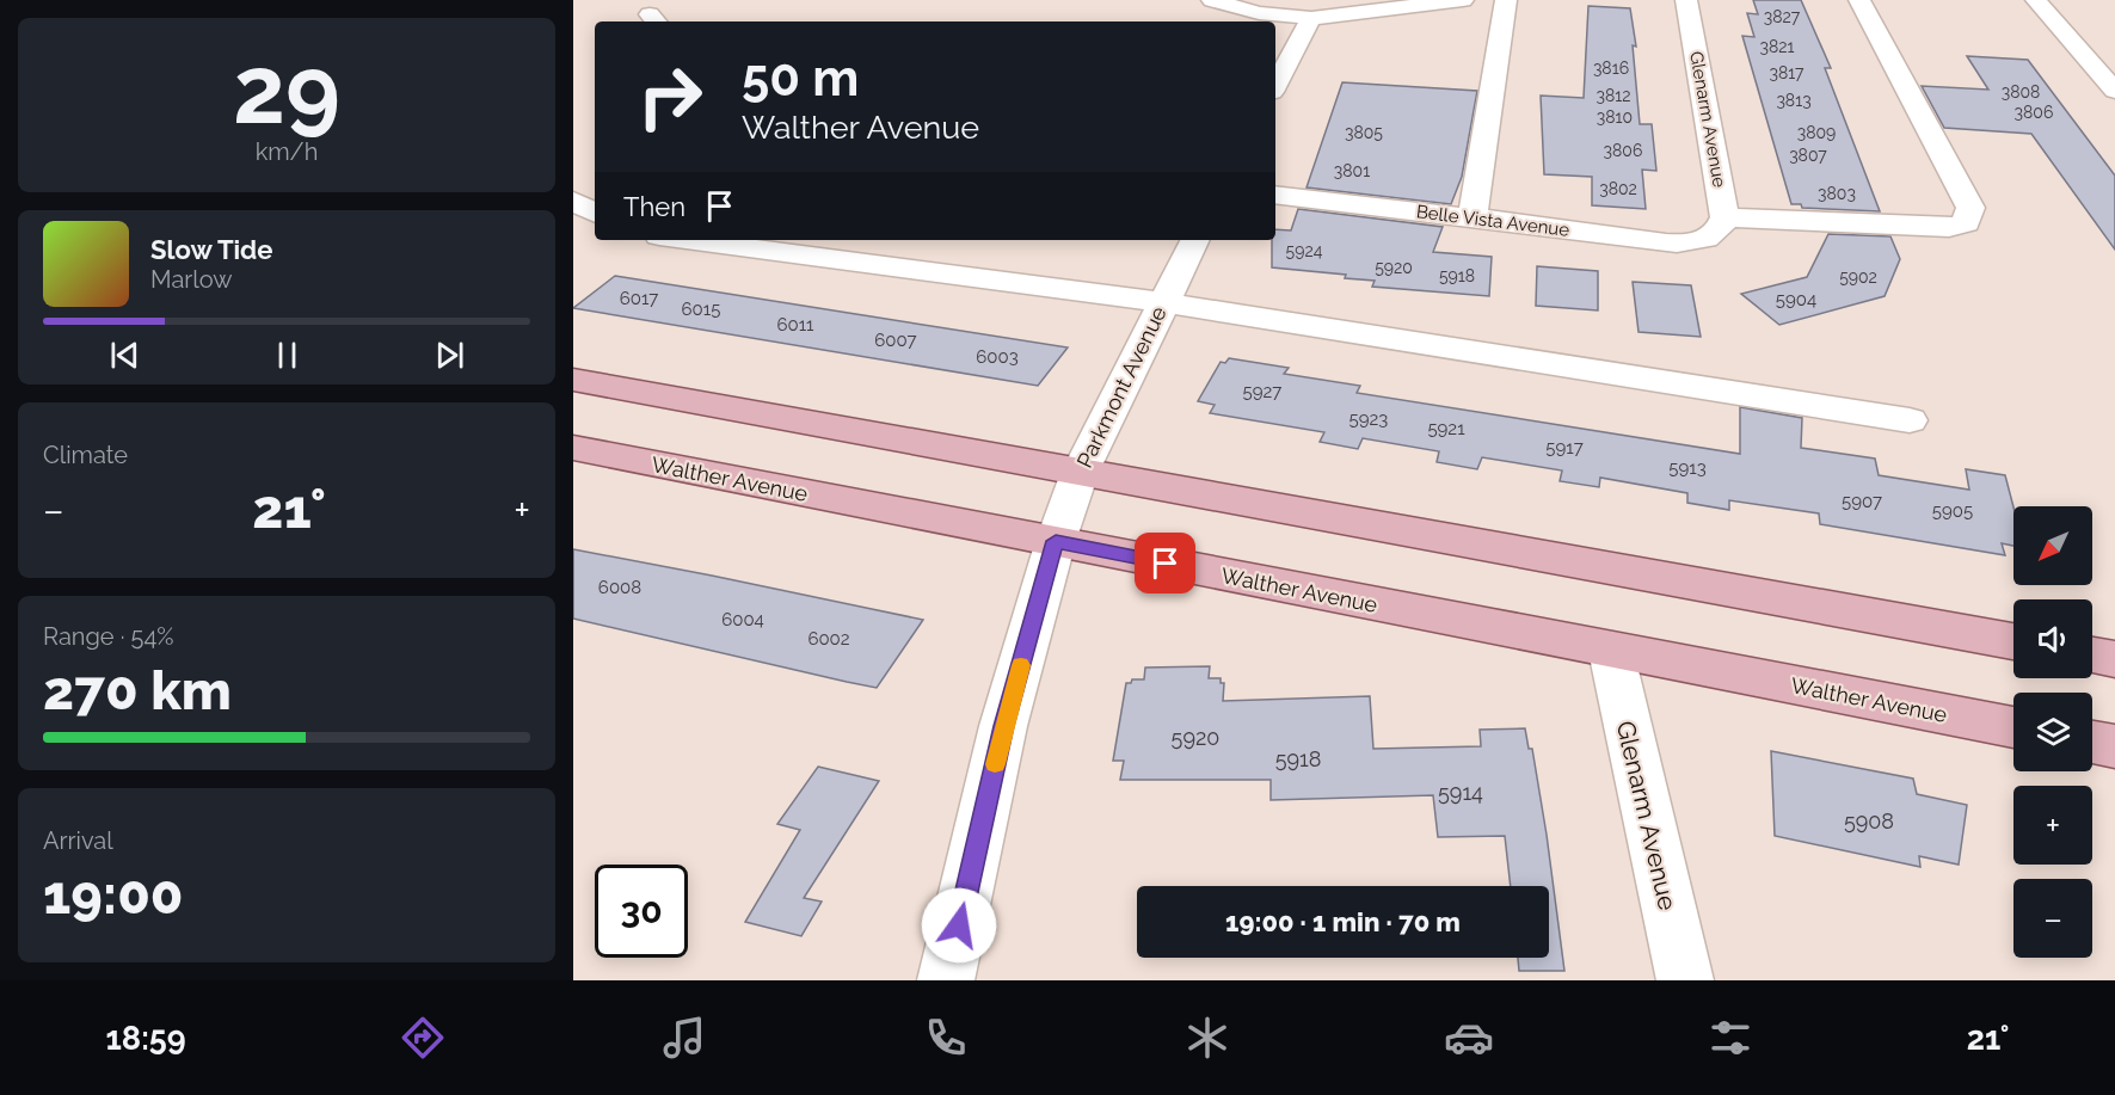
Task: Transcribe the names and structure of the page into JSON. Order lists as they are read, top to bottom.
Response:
{
  "streets": {
    "main road": ["Walther Avenue"],
    "street": ["Glenarm Avenue", "Belle Vista Avenue", "Parkmont Avenue"]
  },
  "crossings": [
    ["Glenarm Avenue", "Belle Vista Avenue"],
    ["Glenarm Avenue", "Walther Avenue"],
    ["Parkmont Avenue", "Walther Avenue"]
  ],
  "house_numbers": [
    "3827",
    "3821",
    "3816",
    "3817",
    "3808",
    "3812",
    "3813",
    "3806",
    "3810",
    "3805",
    "3809",
    "3806",
    "3807",
    "3801",
    "3802",
    "3803",
    "5924",
    "5920",
    "5918",
    "5902",
    "6017",
    "5904",
    "6015",
    "6011",
    "6007",
    "6003",
    "5927",
    "5923",
    "5921",
    "5917",
    "5913",
    "5907",
    "5905",
    "6008",
    "6004",
    "6002",
    "5920",
    "5918",
    "5914",
    "5908"
  ],
  "north": "bottom left",
  "page": {
    "tile": [
      ["29", "km/h"],
      "Climate",
      ["Range · 54%", "270 km"],
      ["Arrival", "19:00"]
    ],
    "turn": ["50 m", "Walther Avenue"],
    "then": "Then",
    "song": ["Slow Tide", "Marlow"],
    "heat": ["−", "21°", "+"],
    "map_buttons": ["+", "−"],
    "limit": "30",
    "trip": "19:00 · 1 min · 70 m",
    "tabs": ["18:59", "21°"]
  }
}
